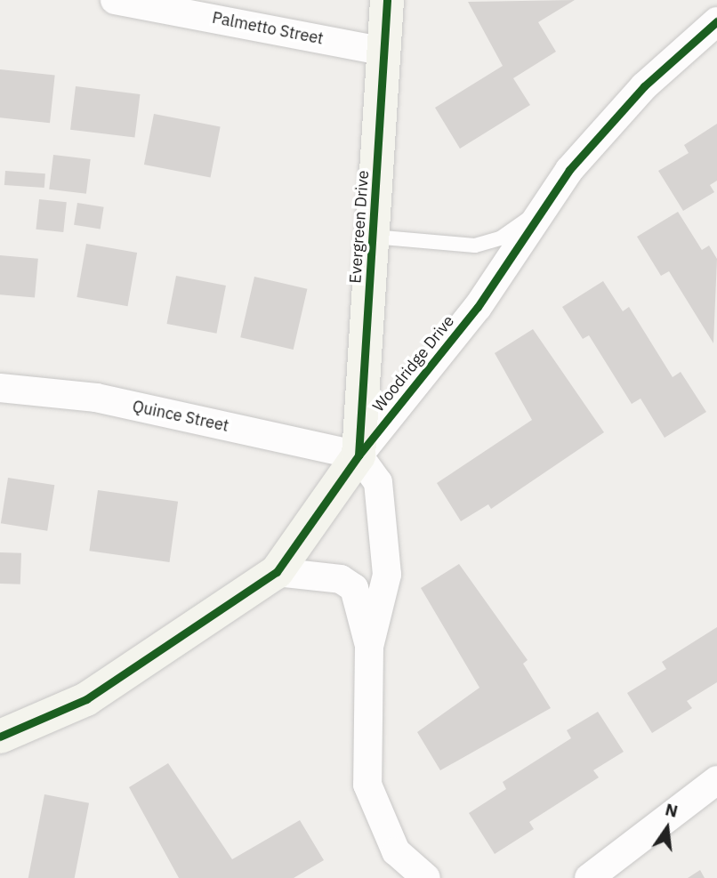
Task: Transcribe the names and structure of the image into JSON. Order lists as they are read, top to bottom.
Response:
{
  "streets": {
    "street": [
      "Palmetto Street",
      "Evergreen Drive",
      "Woodridge Drive",
      "Quince Street"
    ]
  },
  "crossings": [
    ["Palmetto Street", "Evergreen Drive"],
    ["Evergreen Drive", "Woodridge Drive"],
    ["Evergreen Drive", "Quince Street"],
    ["Woodridge Drive", "Quince Street"]
  ],
  "north": "top"
}
